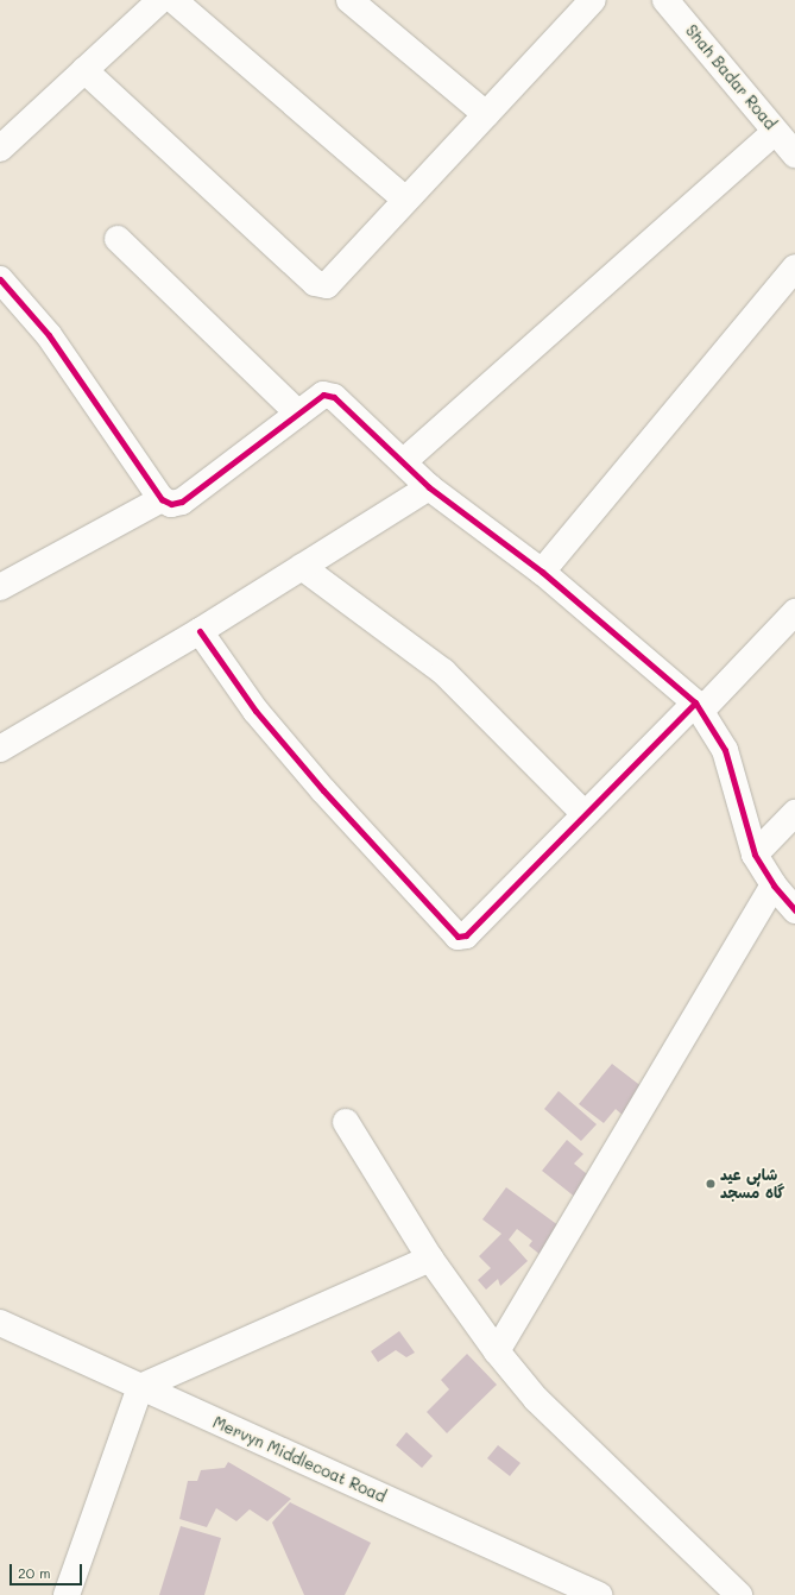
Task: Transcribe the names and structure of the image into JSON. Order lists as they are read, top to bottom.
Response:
{
  "streets": {
    "street": ["Shah Badar Road", "Mervyn Middlecoat Road"]
  },
  "places": ["شاہی عید گاہ مسجد"],
  "scale_bar": "20 m"
}
